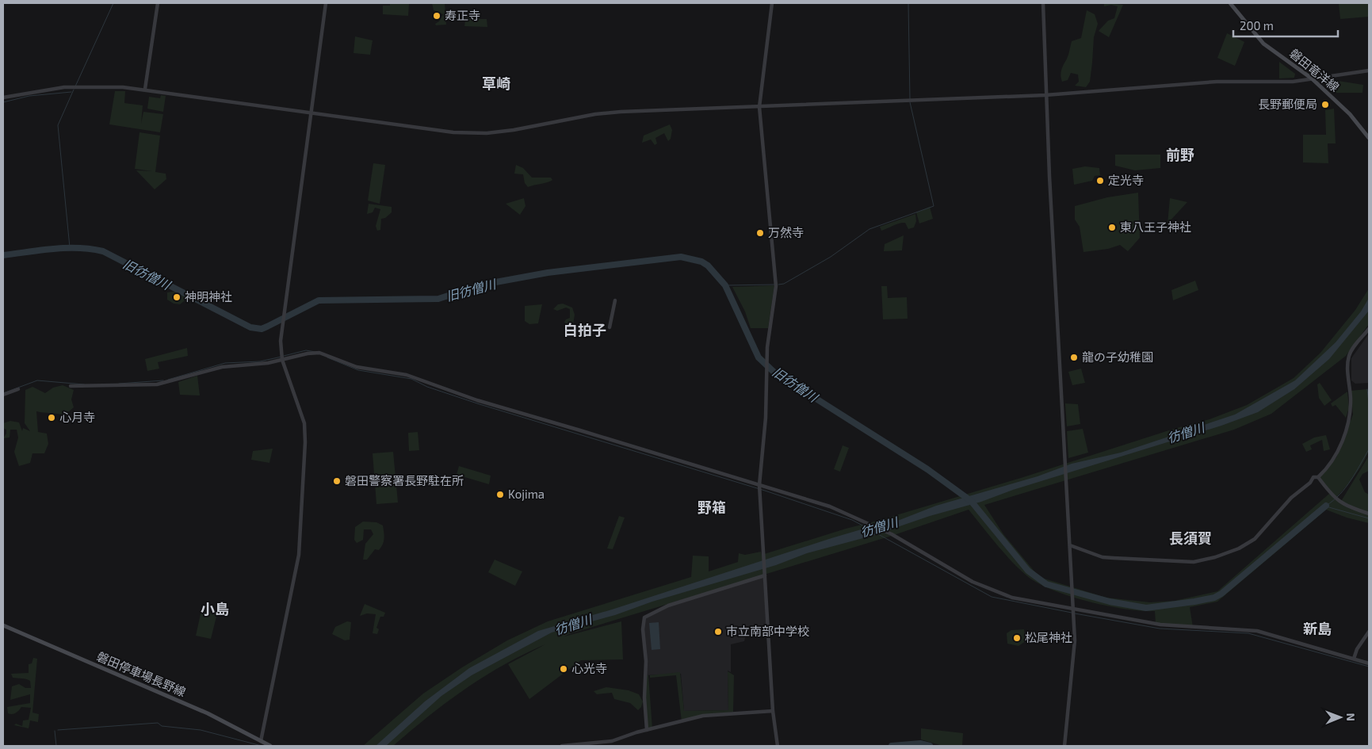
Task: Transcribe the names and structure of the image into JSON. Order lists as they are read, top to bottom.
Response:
{
  "streets": {
    "main road": ["磐田竜洋線", "磐田停車場長野線"]
  },
  "districts": [
    "草崎",
    "前野",
    "白拍子",
    "野箱",
    "長須賀",
    "小島",
    "新島"
  ],
  "water": ["旧彷僧川", "彷僧川"],
  "places": [
    "寿正寺",
    "長野郵便局",
    "定光寺",
    "東八王子神社",
    "万然寺",
    "神明神社",
    "龍の子幼稚園",
    "心月寺",
    "磐田警察署長野駐在所",
    "Kojima",
    "市立南部中学校",
    "松尾神社",
    "心光寺"
  ],
  "scale_bar": "200 m",
  "north": "right"
}
